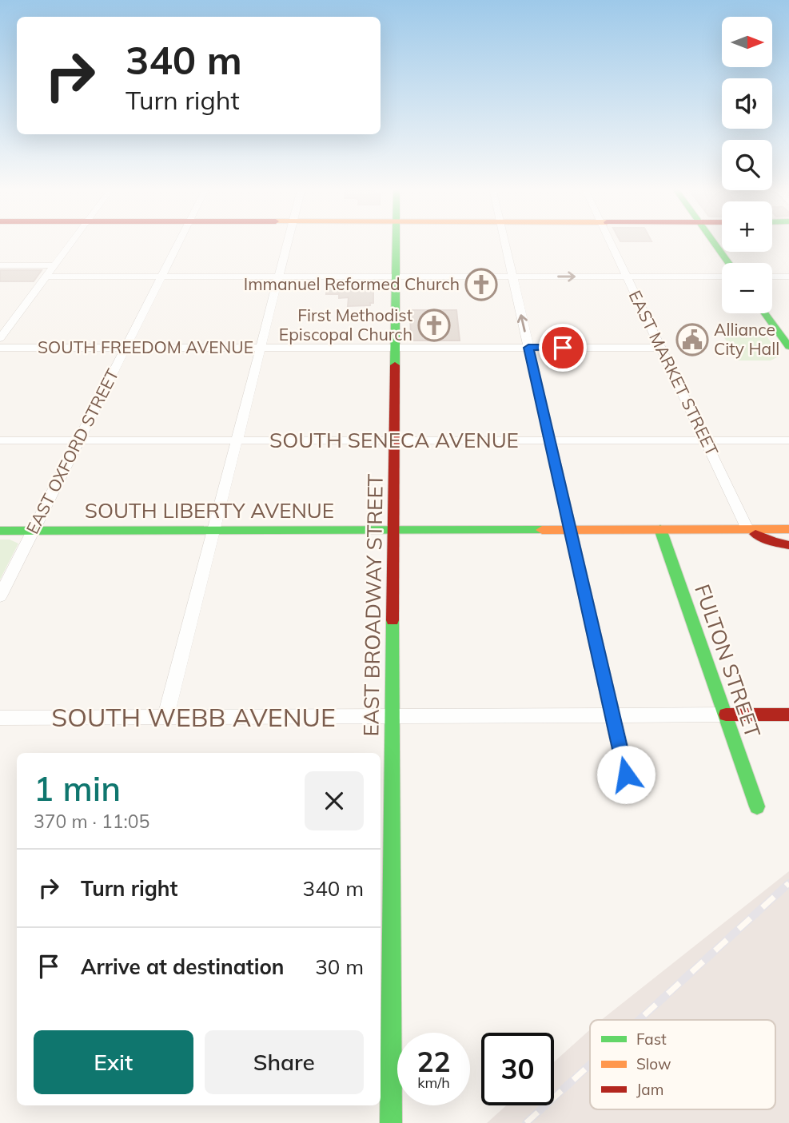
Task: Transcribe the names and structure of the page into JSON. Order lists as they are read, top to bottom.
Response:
{
  "streets": {
    "street": [
      "SOUTH FREEDOM AVENUE",
      "EAST MARKET STREET",
      "SOUTH SENECA AVENUE",
      "EAST OXFORD STREET",
      "SOUTH LIBERTY AVENUE",
      "EAST BROADWAY STREET",
      "FULTON STREET",
      "SOUTH WEBB AVENUE"
    ]
  },
  "crossings": [
    ["SOUTH FREEDOM AVENUE", "EAST MARKET STREET"],
    ["SOUTH FREEDOM AVENUE", "EAST OXFORD STREET"],
    ["SOUTH FREEDOM AVENUE", "EAST BROADWAY STREET"],
    ["EAST MARKET STREET", "SOUTH SENECA AVENUE"],
    ["EAST MARKET STREET", "SOUTH LIBERTY AVENUE"],
    ["SOUTH SENECA AVENUE", "EAST OXFORD STREET"],
    ["SOUTH SENECA AVENUE", "EAST BROADWAY STREET"],
    ["EAST OXFORD STREET", "SOUTH LIBERTY AVENUE"],
    ["SOUTH LIBERTY AVENUE", "EAST BROADWAY STREET"],
    ["SOUTH LIBERTY AVENUE", "FULTON STREET"],
    ["EAST BROADWAY STREET", "SOUTH WEBB AVENUE"],
    ["FULTON STREET", "SOUTH WEBB AVENUE"]
  ],
  "places": {
    "church": ["Immanuel Reformed Church", "First Methodist Episcopal Church"],
    "public building": ["Alliance City Hall"]
  },
  "legend": ["Fast", "Slow", "Jam"],
  "north": "right",
  "page": {
    "map_buttons": ["+", "−"],
    "turn": ["340 m", "Turn right"],
    "heading": ["1 min", "370 m · 11:05"],
    "list": [
      {
        "name": "Turn right",
        "value": "340 m"
      },
      {
        "name": "Arrive at destination",
        "value": "30 m"
      }
    ],
    "buttons": ["Exit", "Share"],
    "speed": "22 km/h",
    "limit": "30"
  }
}
